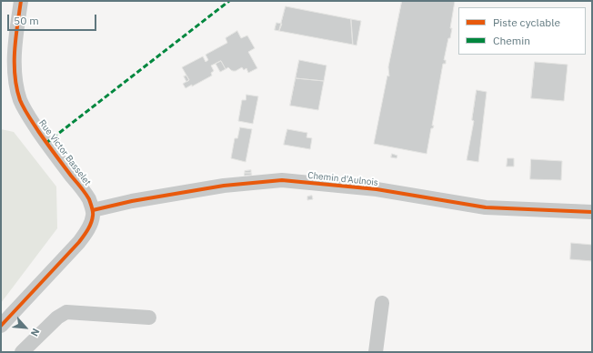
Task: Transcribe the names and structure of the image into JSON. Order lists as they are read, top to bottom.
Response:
{
  "streets": {
    "street": ["Rue Victor Basselet", "Chemin d'Aulnois"]
  },
  "crossings": [
    ["Rue Victor Basselet", "Chemin d'Aulnois"]
  ],
  "legend": ["Piste cyclable", "Chemin"],
  "scale_bar": "50 m",
  "north": "bottom right"
}
